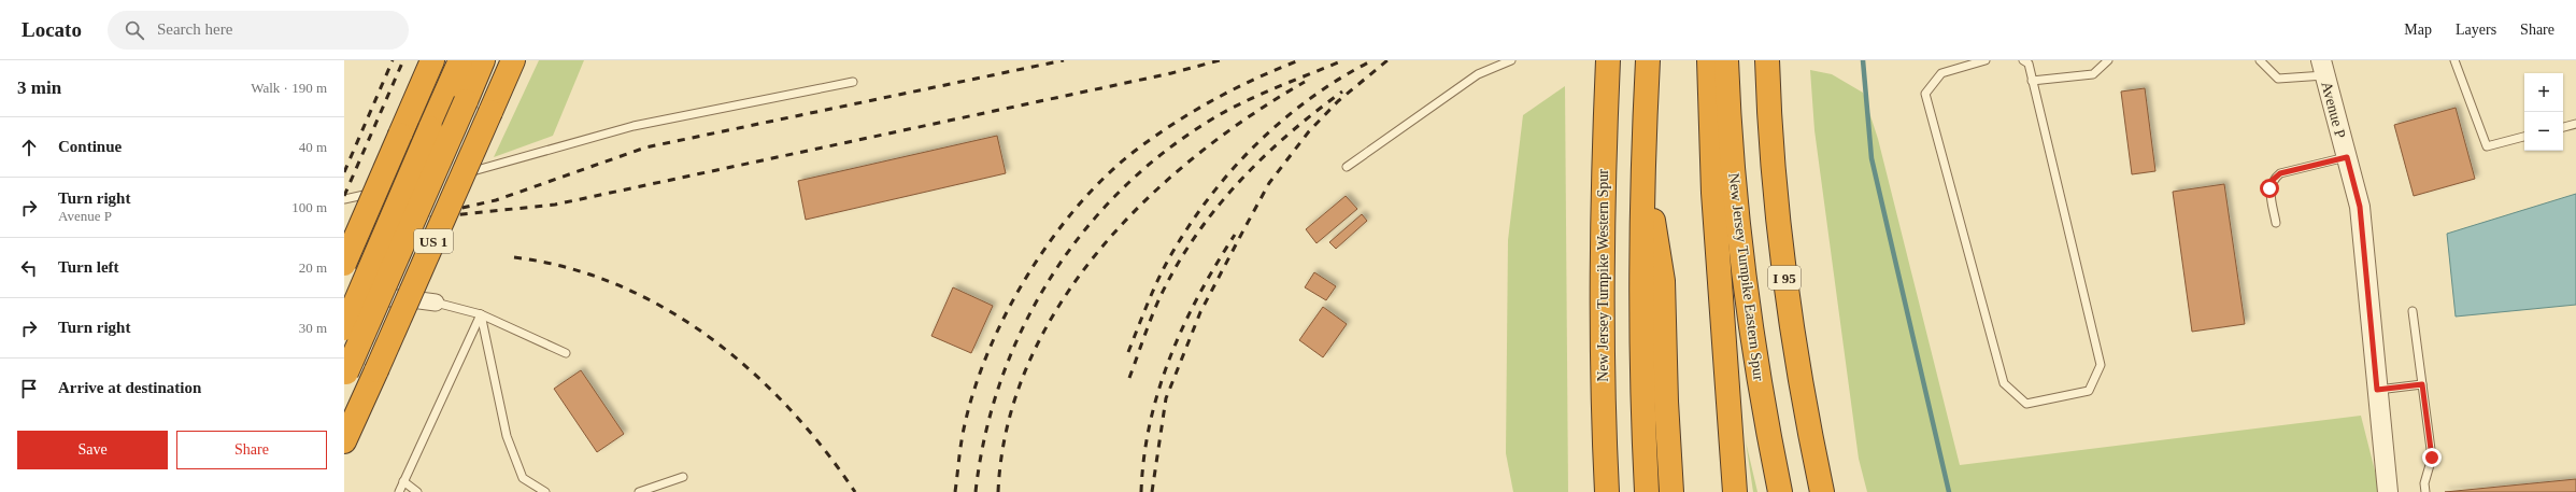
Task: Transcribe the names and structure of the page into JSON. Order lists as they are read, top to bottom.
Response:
{
  "streets": {
    "highway": [
      "US 1",
      "New Jersey Turnpike Western Spur",
      "New Jersey Turnpike Eastern Spur",
      "I 95"
    ],
    "street": ["Avenue P"]
  },
  "page": {
    "header": "Locato",
    "search": "Search here",
    "nav": ["Map", "Layers", "Share"],
    "heading": ["3 min", "Walk · 190 m"],
    "map_buttons": ["+", "−"],
    "list": [
      ["Continue", "40 m"],
      ["Turn right", "Avenue P", "100 m"],
      ["Turn left", "20 m"],
      ["Turn right", "30 m"],
      "Arrive at destination"
    ],
    "buttons": ["Save", "Share"]
  }
}
